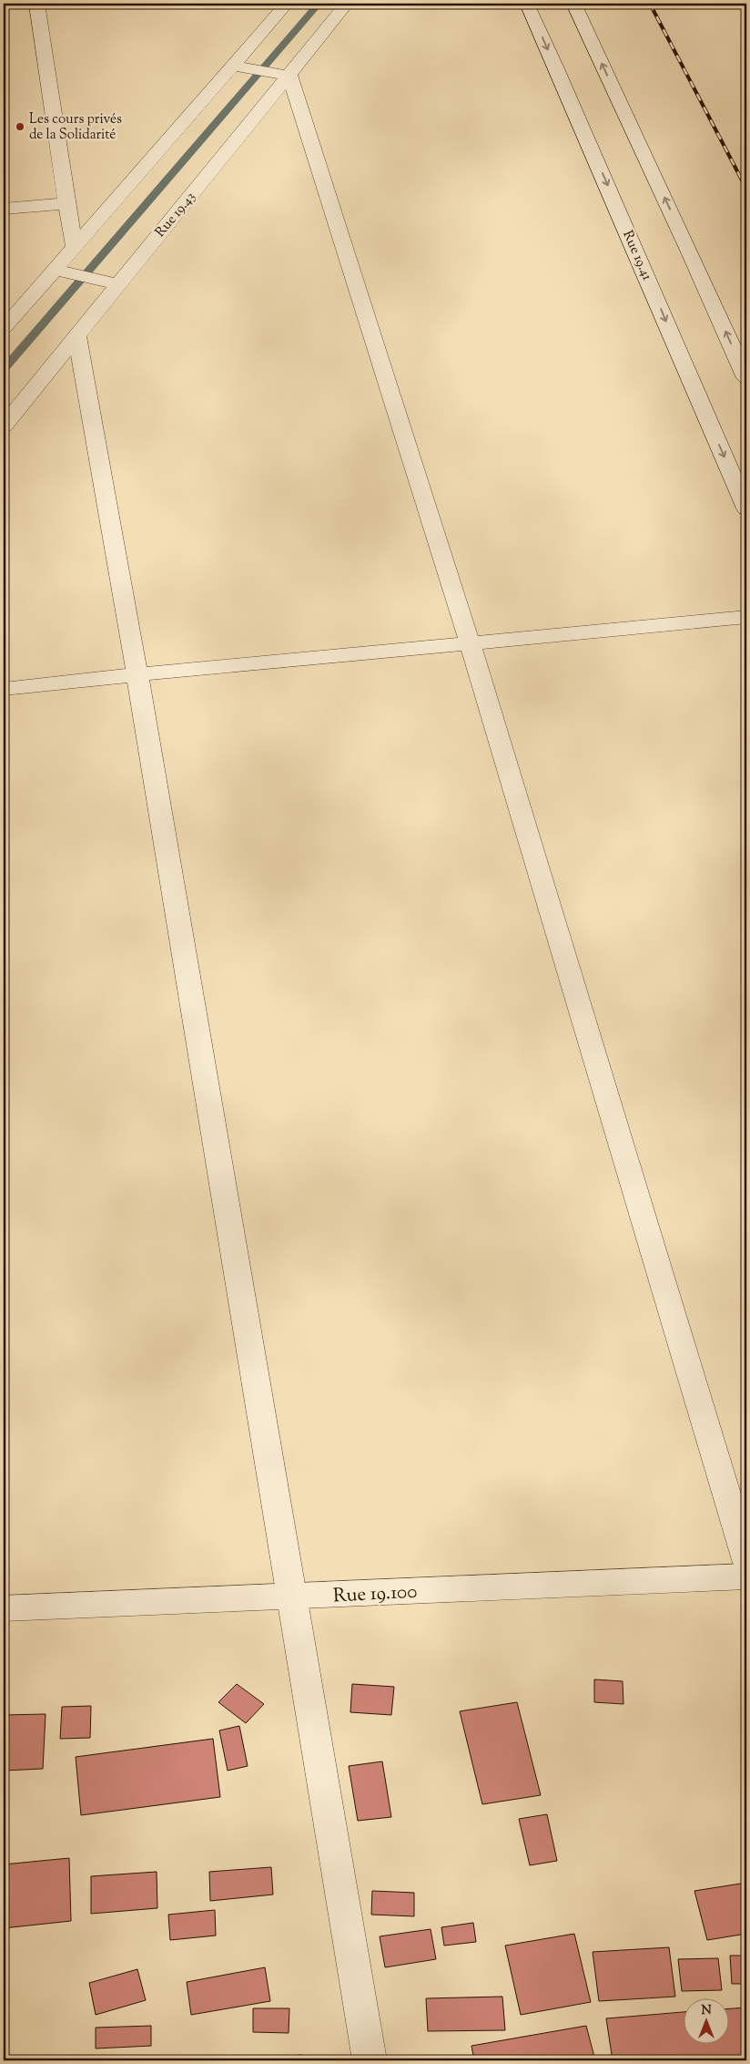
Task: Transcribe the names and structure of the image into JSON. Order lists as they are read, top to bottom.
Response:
{
  "streets": {
    "street": ["Rue 19.43", "Rue 19.41", "Rue 19.100"]
  },
  "places": ["Les cours privés de la Solidarité"],
  "north": "top"
}
